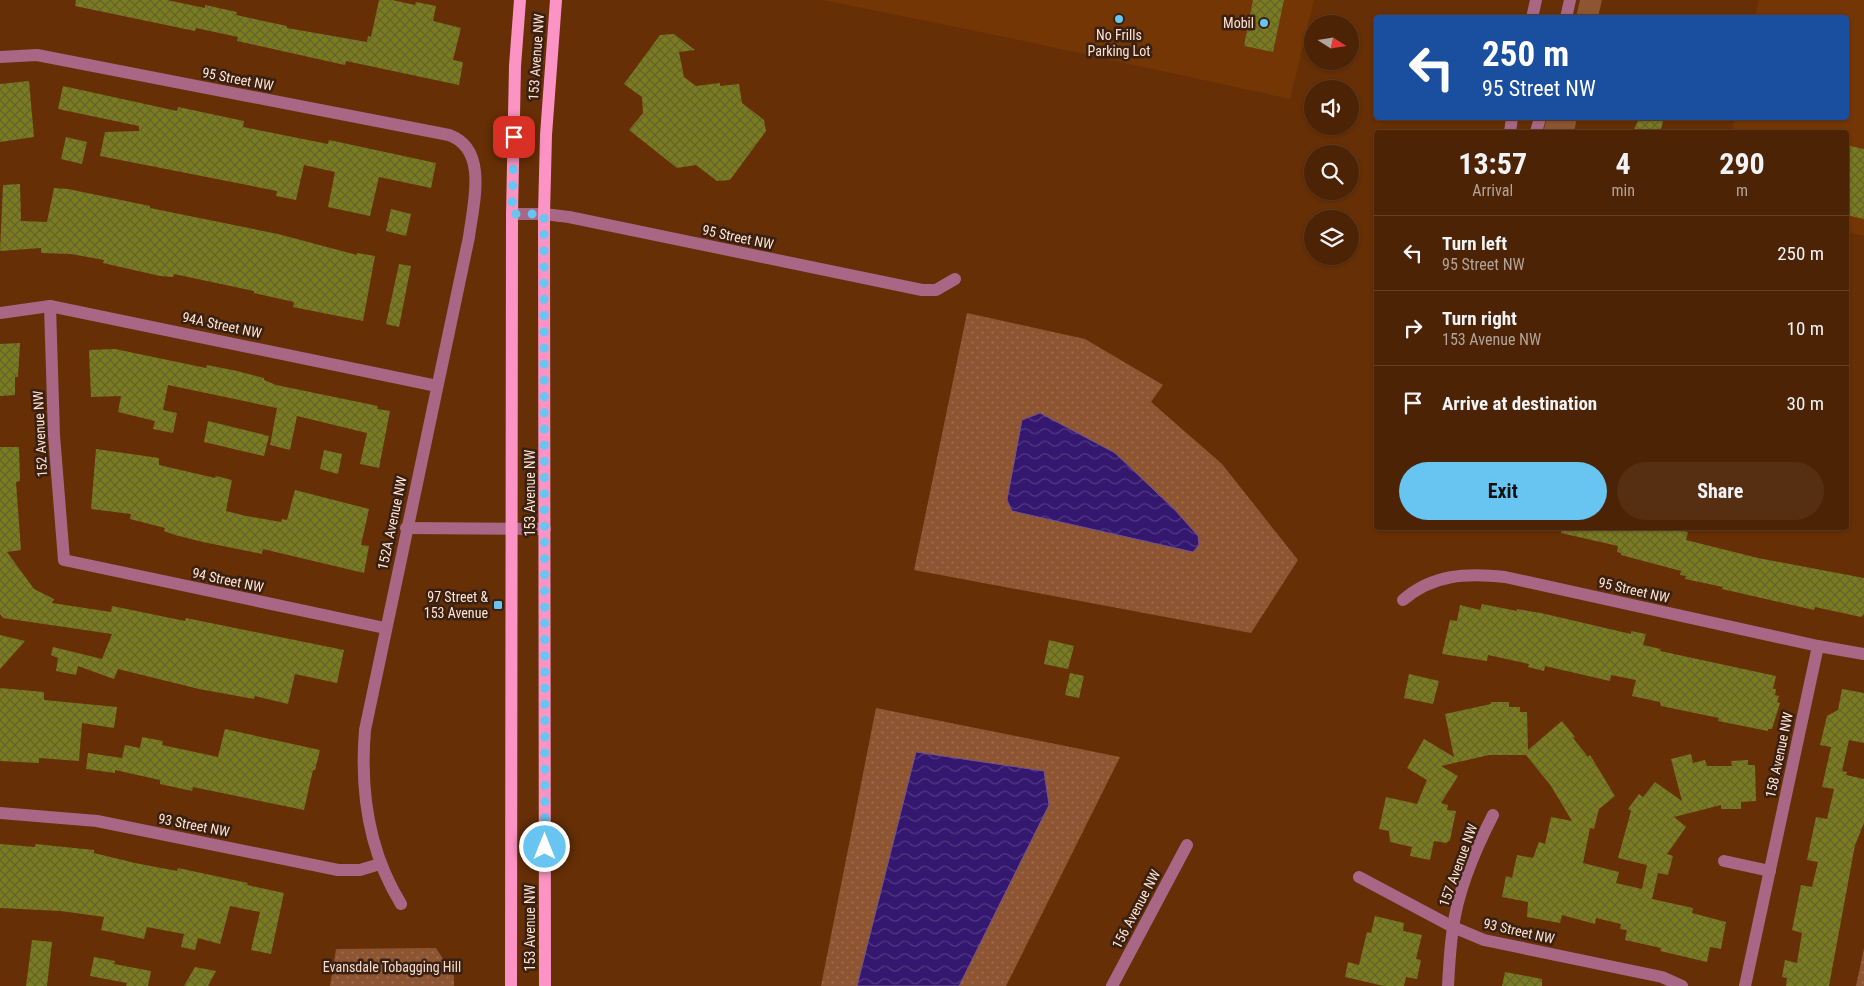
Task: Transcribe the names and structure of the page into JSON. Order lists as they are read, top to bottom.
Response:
{
  "streets": {
    "main road": ["153 Avenue NW"],
    "street": [
      "95 Street NW",
      "94A Street NW",
      "152 Avenue NW",
      "152A Avenue NW",
      "94 Street NW",
      "158 Avenue NW",
      "93 Street NW",
      "157 Avenue NW",
      "156 Avenue NW"
    ]
  },
  "crossings": [
    ["153 Avenue NW", "95 Street NW"],
    ["95 Street NW", "152A Avenue NW"],
    ["95 Street NW", "158 Avenue NW"],
    ["94A Street NW", "152 Avenue NW"],
    ["94A Street NW", "152A Avenue NW"],
    ["152 Avenue NW", "94 Street NW"],
    ["152A Avenue NW", "94 Street NW"],
    ["152A Avenue NW", "93 Street NW"],
    ["93 Street NW", "157 Avenue NW"]
  ],
  "parks": ["Evansdale Tobagging Hill"],
  "places": {
    "other": ["No Frills Parking Lot", "Mobil"],
    "transit": ["97 Street & 153 Avenue"]
  },
  "north": "right",
  "page": {
    "turn": ["250 m", "95 Street NW"],
    "eta": [
      "13:57",
      "Arrival",
      "4",
      "min",
      "290",
      "m"
    ],
    "list": [
      {
        "name": "Turn left",
        "note": "95 Street NW",
        "value": "250 m"
      },
      {
        "name": "Turn right",
        "note": "153 Avenue NW",
        "value": "10 m"
      },
      {
        "name": "Arrive at destination",
        "value": "30 m"
      }
    ],
    "buttons": ["Exit", "Share"]
  }
}
